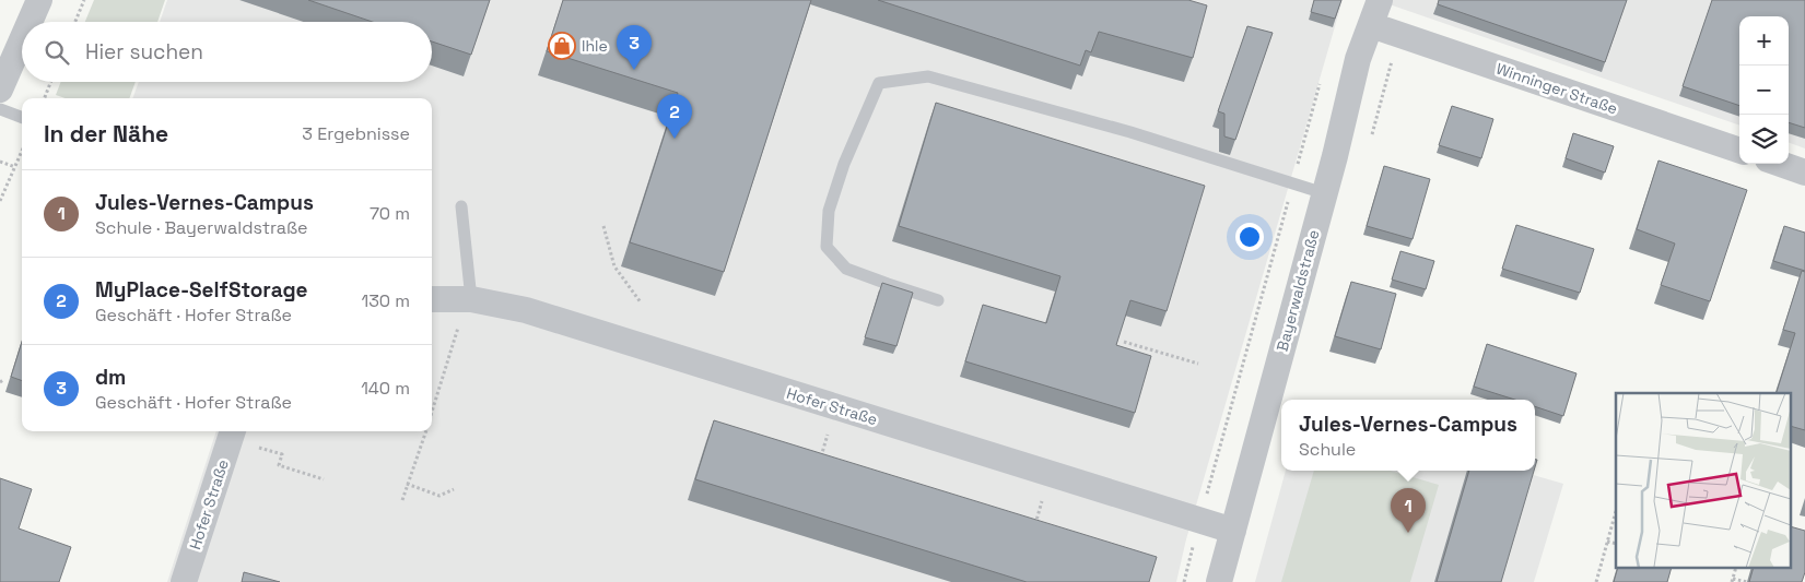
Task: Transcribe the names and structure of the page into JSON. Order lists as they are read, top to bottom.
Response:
{
  "streets": {
    "street": ["Winninger Straße", "Bayerwaldstraße", "Hofer Straße"]
  },
  "crossings": [
    ["Winninger Straße", "Bayerwaldstraße"],
    ["Bayerwaldstraße", "Hofer Straße"]
  ],
  "places": {
    "shop": ["Ihle"]
  },
  "page": {
    "map_buttons": ["+", "−"],
    "search": "Hier suchen",
    "pins": ["3", "2", "1"],
    "heading": ["In der Nähe", "3 Ergebnisse"],
    "list": [
      {
        "mark": "1",
        "name": "Jules-Vernes-Campus",
        "note": "Schule · Bayerwaldstraße",
        "value": "70 m"
      },
      {
        "mark": "2",
        "name": "MyPlace-SelfStorage",
        "note": "Geschäft · Hofer Straße",
        "value": "130 m"
      },
      {
        "mark": "3",
        "name": "dm",
        "note": "Geschäft · Hofer Straße",
        "value": "140 m"
      }
    ],
    "popup": ["Jules-Vernes-Campus", "Schule"]
  }
}
